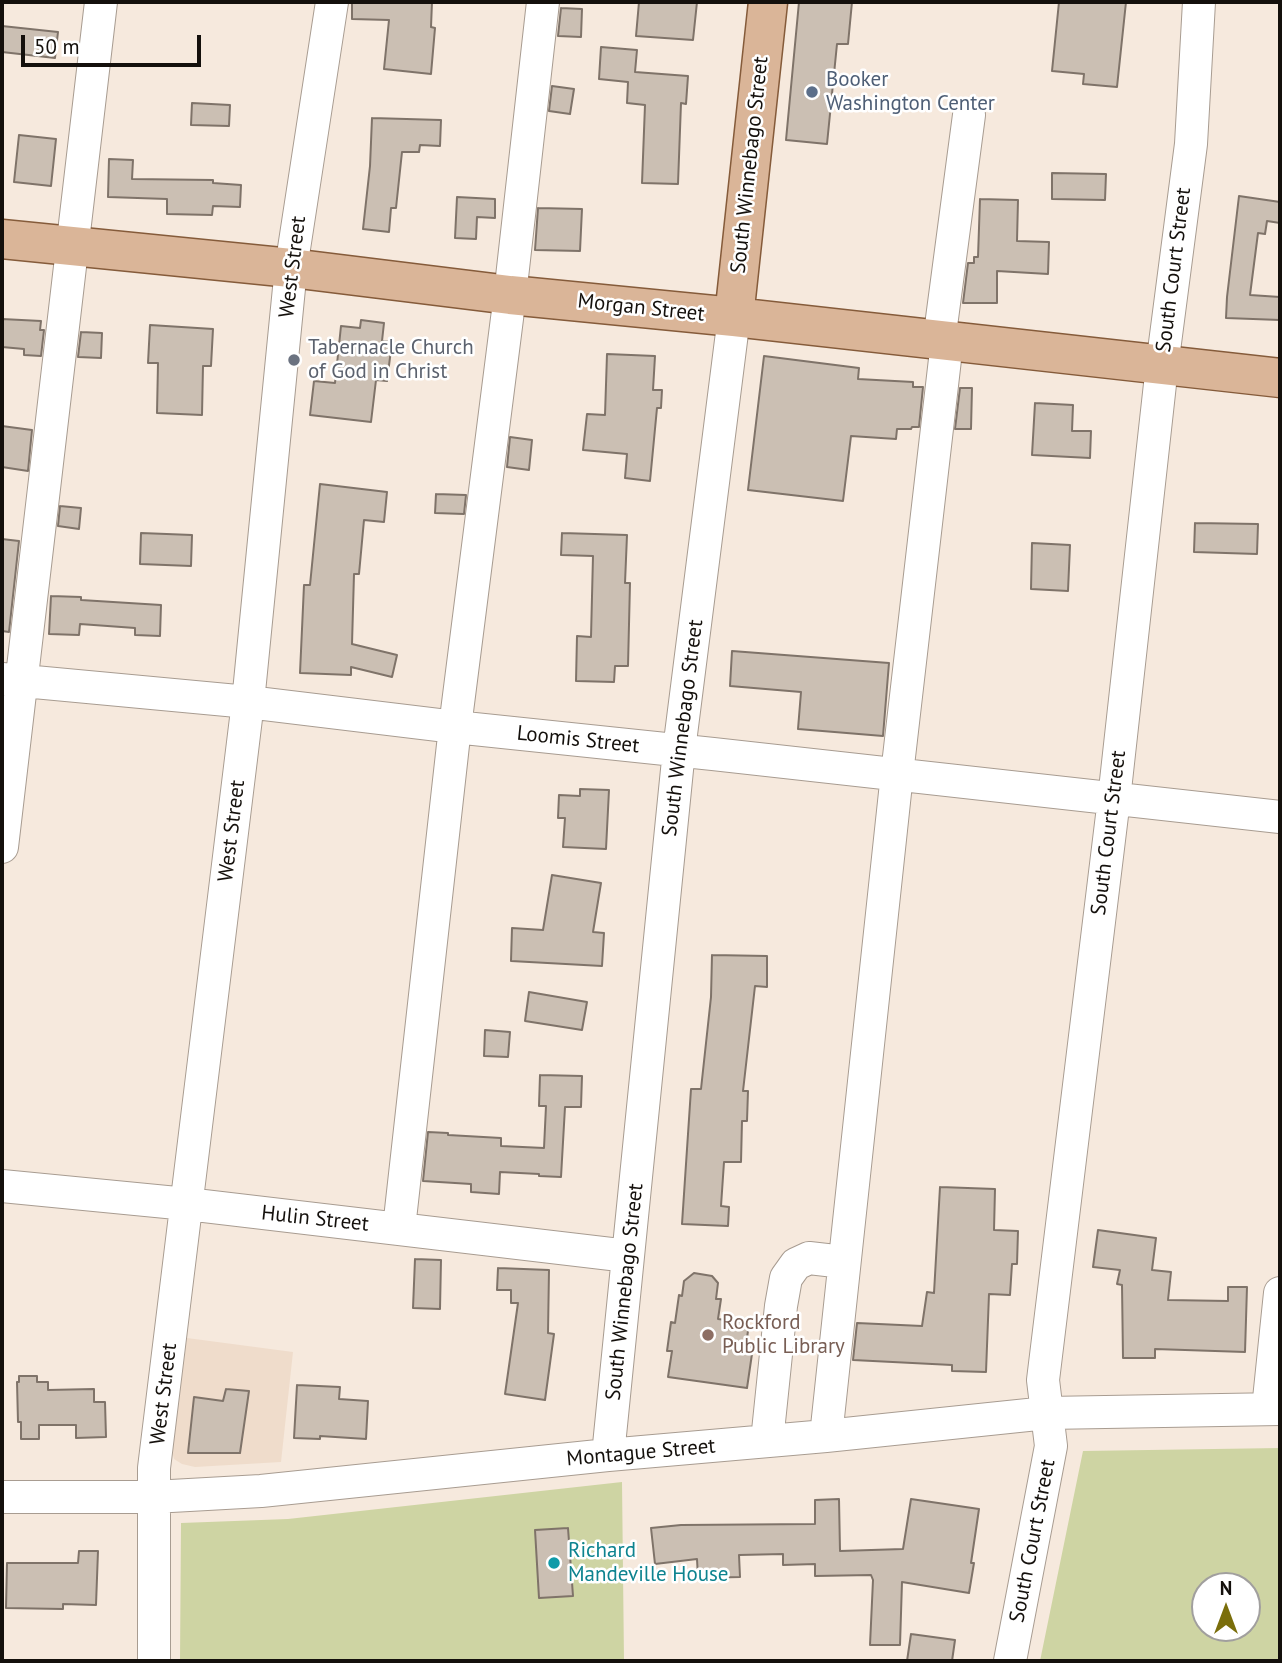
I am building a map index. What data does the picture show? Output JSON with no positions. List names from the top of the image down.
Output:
{
  "streets": {
    "main road": ["South Winnebago Street", "Morgan Street"],
    "street": [
      "West Street",
      "South Court Street",
      "Loomis Street",
      "Hulin Street",
      "Montague Street"
    ]
  },
  "crossings": [
    ["South Winnebago Street", "Morgan Street"],
    ["South Winnebago Street", "Loomis Street"],
    ["South Winnebago Street", "Hulin Street"],
    ["South Winnebago Street", "Montague Street"],
    ["West Street", "Morgan Street"],
    ["West Street", "Loomis Street"],
    ["West Street", "Hulin Street"],
    ["West Street", "Montague Street"],
    ["South Court Street", "Morgan Street"],
    ["South Court Street", "Loomis Street"],
    ["South Court Street", "Montague Street"]
  ],
  "places": [
    "Booker Washington Center",
    "Tabernacle Church of God in Christ",
    "Rockford Public Library",
    "Richard Mandeville House"
  ],
  "scale_bar": "50 m",
  "north": "top"
}
